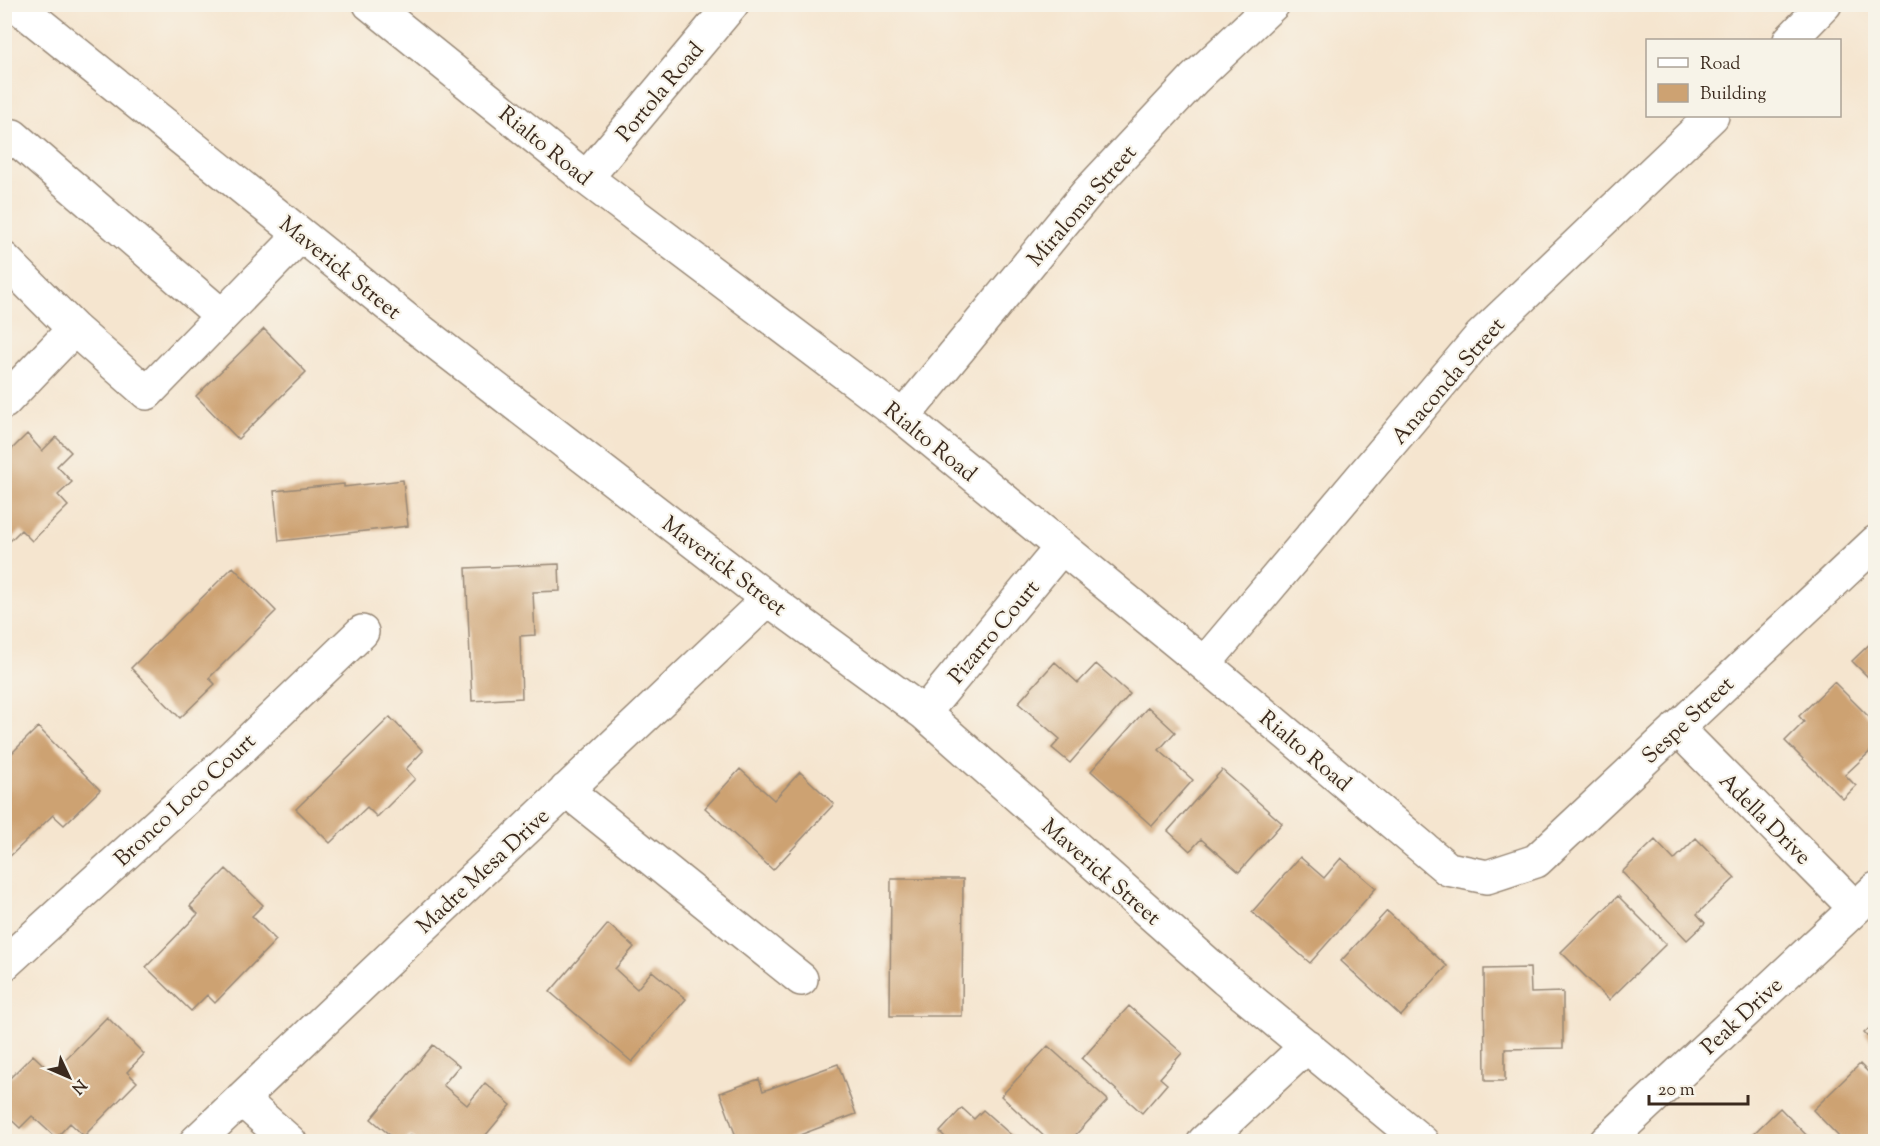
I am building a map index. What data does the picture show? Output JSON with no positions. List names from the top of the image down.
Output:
{
  "streets": {
    "street": [
      "Portola Road",
      "Rialto Road",
      "Miraloma Street",
      "Maverick Street",
      "Anaconda Street",
      "Pizarro Court",
      "Sespe Street",
      "Bronco Loco Court",
      "Adella Drive",
      "Madre Mesa Drive",
      "Peak Drive"
    ]
  },
  "crossings": [
    ["Portola Road", "Rialto Road"],
    ["Rialto Road", "Miraloma Street"],
    ["Rialto Road", "Anaconda Street"],
    ["Rialto Road", "Pizarro Court"],
    ["Rialto Road", "Sespe Street"],
    ["Maverick Street", "Pizarro Court"],
    ["Maverick Street", "Madre Mesa Drive"],
    ["Sespe Street", "Adella Drive"],
    ["Adella Drive", "Peak Drive"]
  ],
  "legend": ["Road", "Building"],
  "scale_bar": "20 m",
  "north": "bottom right"
}
